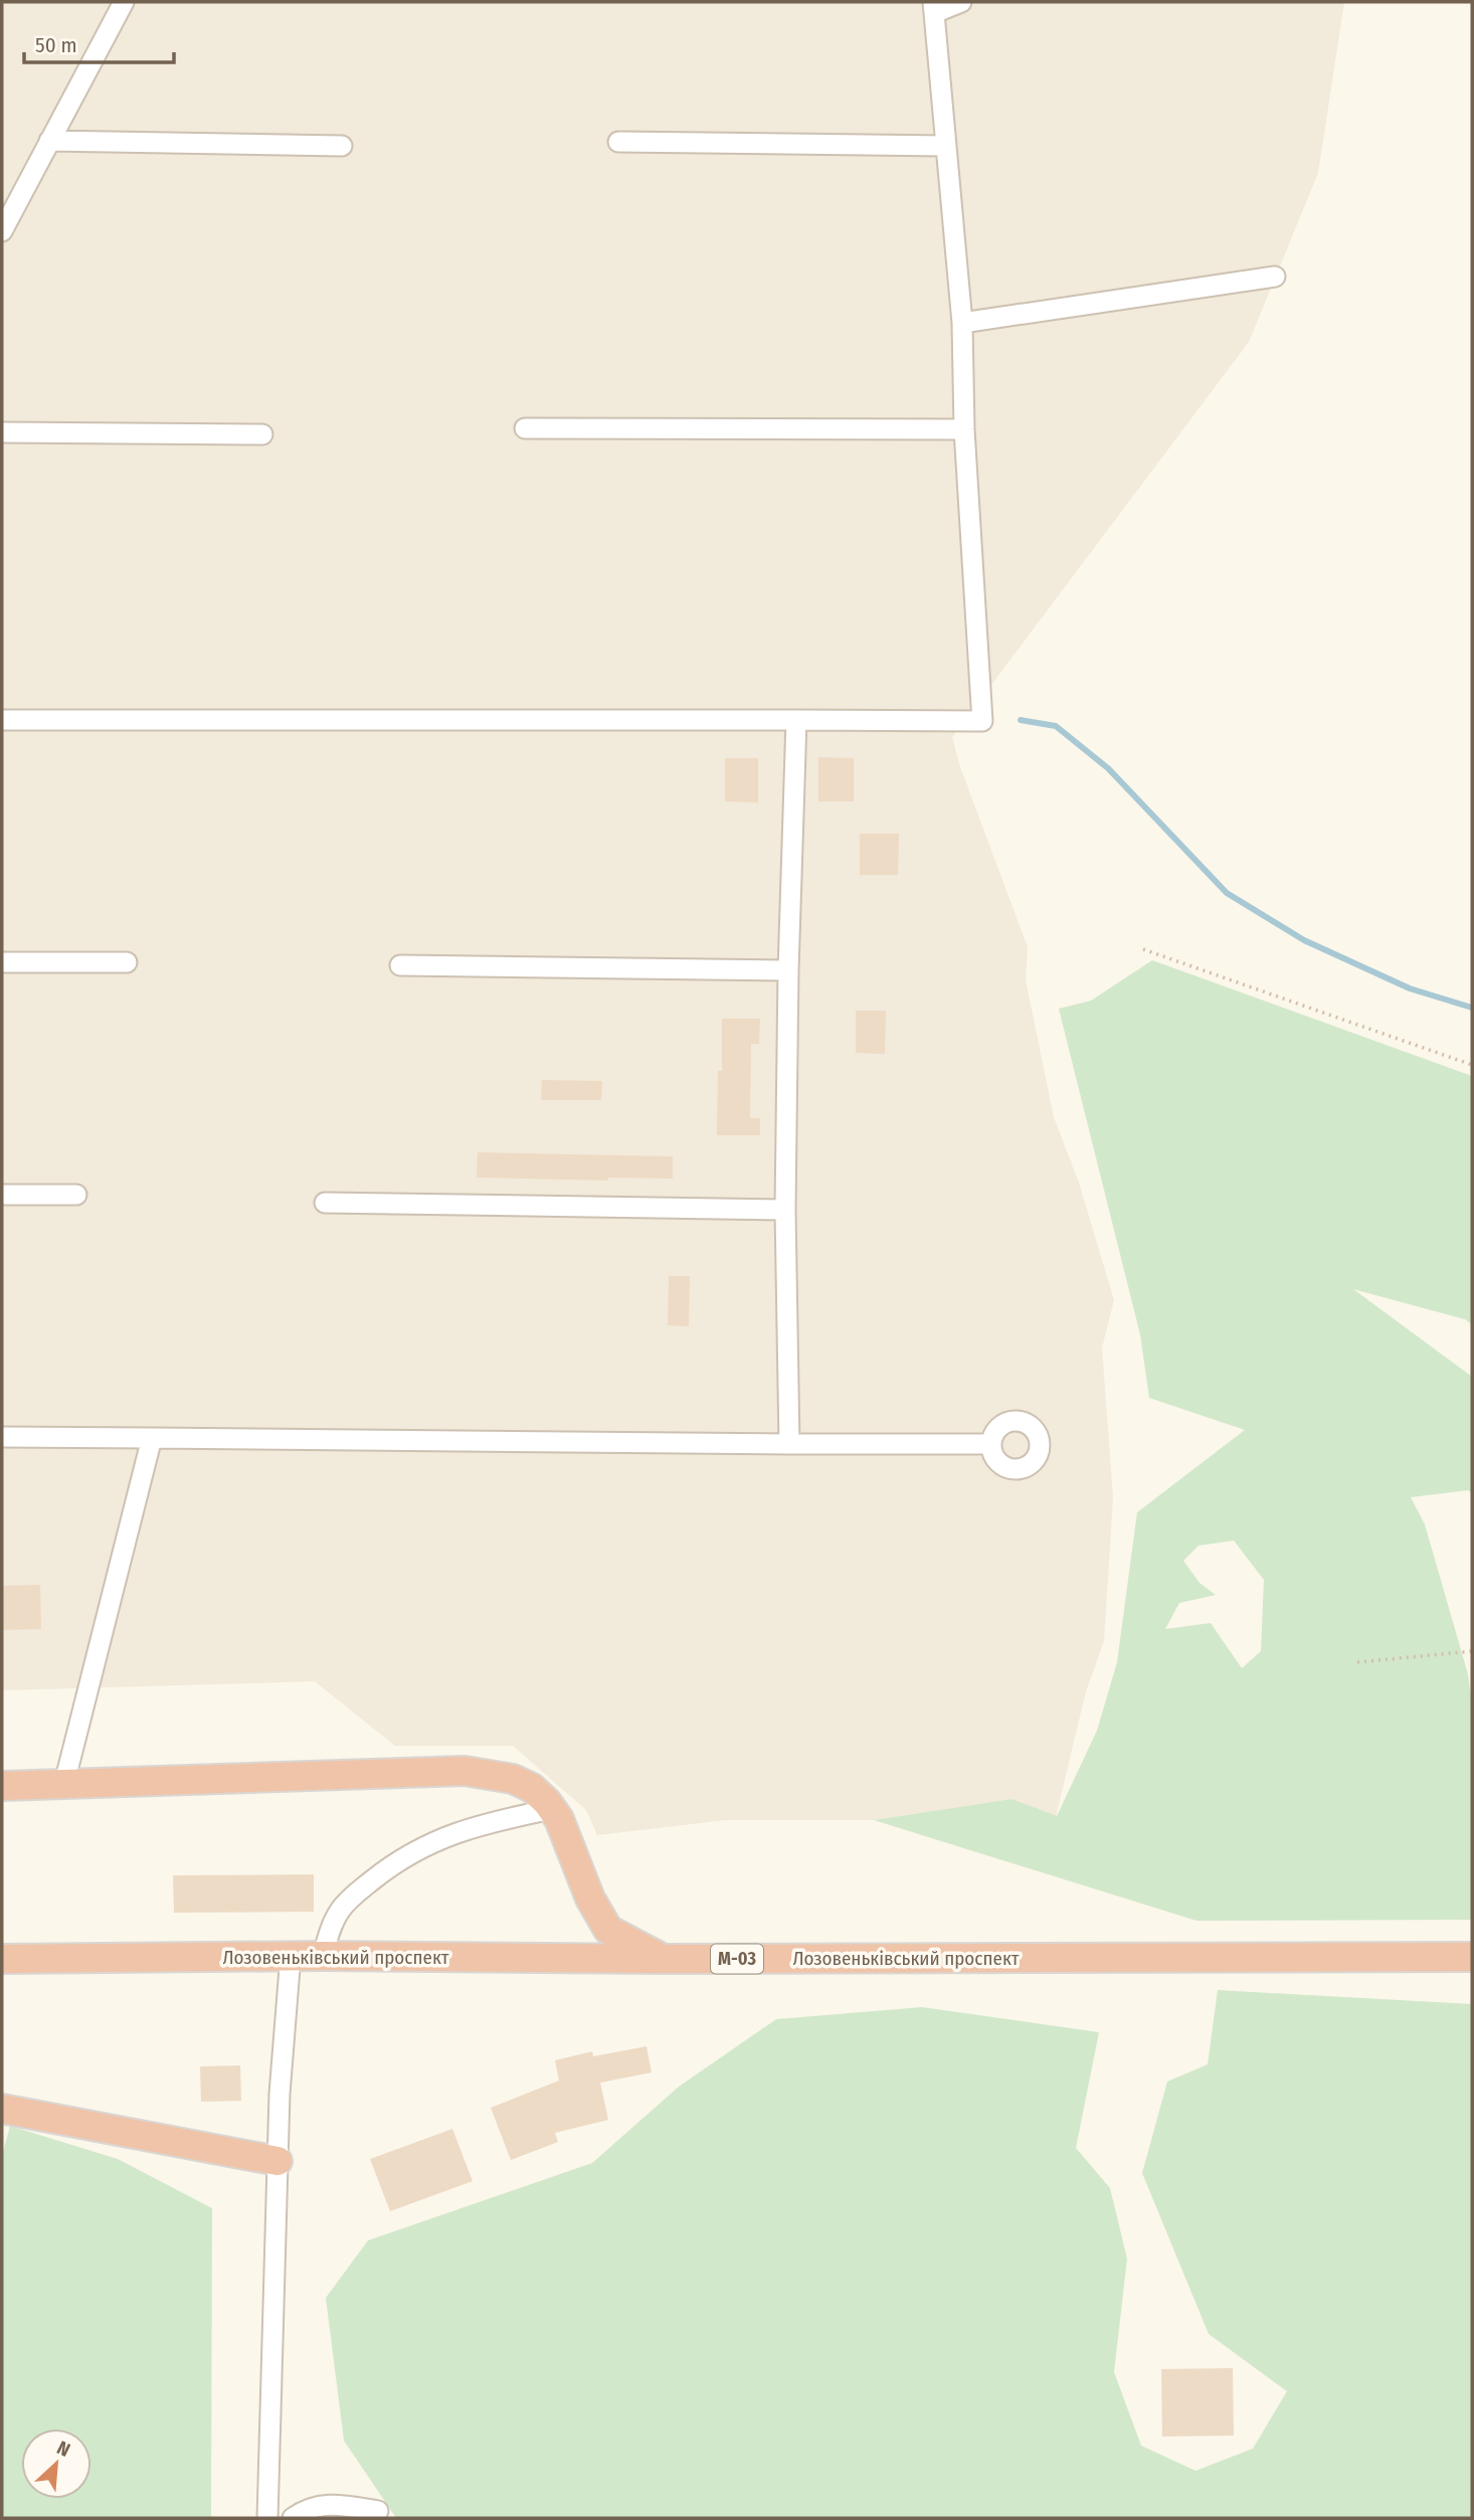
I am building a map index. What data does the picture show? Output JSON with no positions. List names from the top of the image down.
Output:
{
  "streets": {
    "highway": ["Лозовеньківський проспект", "М-03"]
  },
  "scale_bar": "50 m",
  "north": "top right"
}
